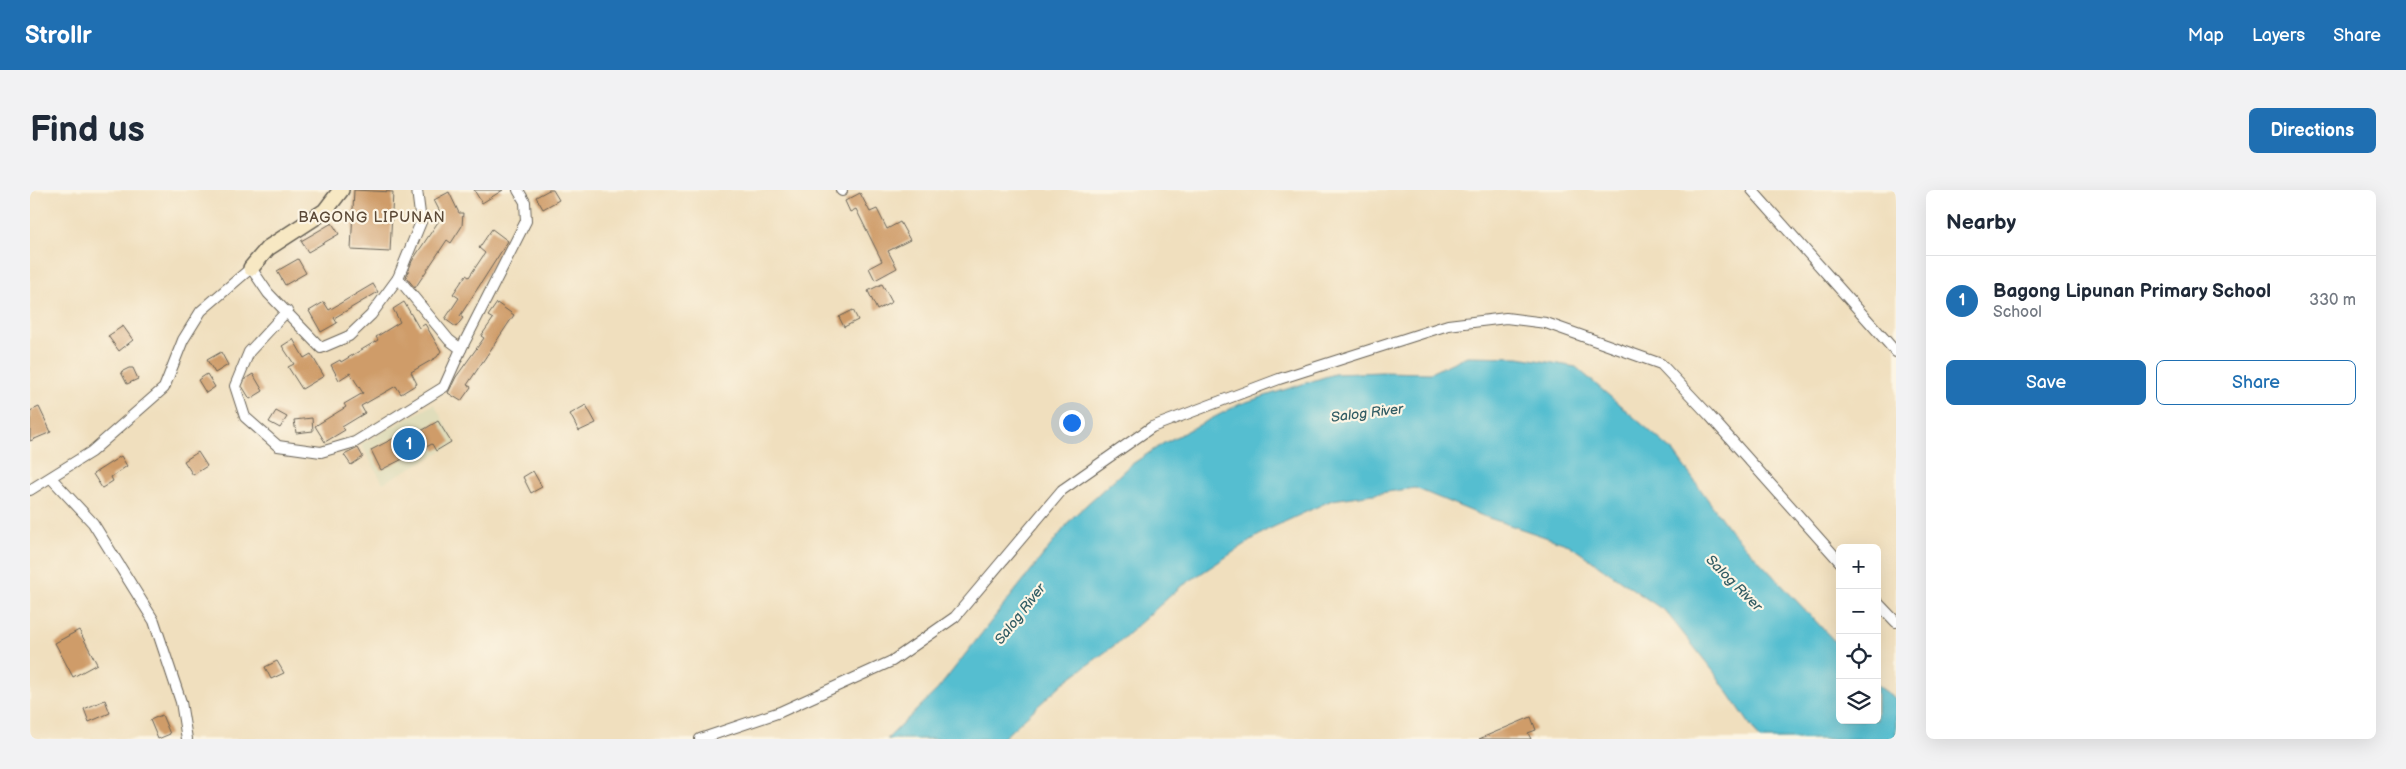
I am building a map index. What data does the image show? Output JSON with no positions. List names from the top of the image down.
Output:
{
  "districts": ["BAGONG LIPUNAN"],
  "water": ["Salog River"],
  "page": {
    "header": "Strollr",
    "nav": ["Map", "Layers", "Share"],
    "buttons": [
      "Directions",
      ["Save", "Share"]
    ],
    "title": "Find us",
    "heading": "Nearby",
    "list": [
      {
        "mark": "1",
        "name": "Bagong Lipunan Primary School",
        "note": "School",
        "value": "330 m"
      }
    ],
    "pins": "1",
    "map_buttons": ["+", "−"]
  }
}
